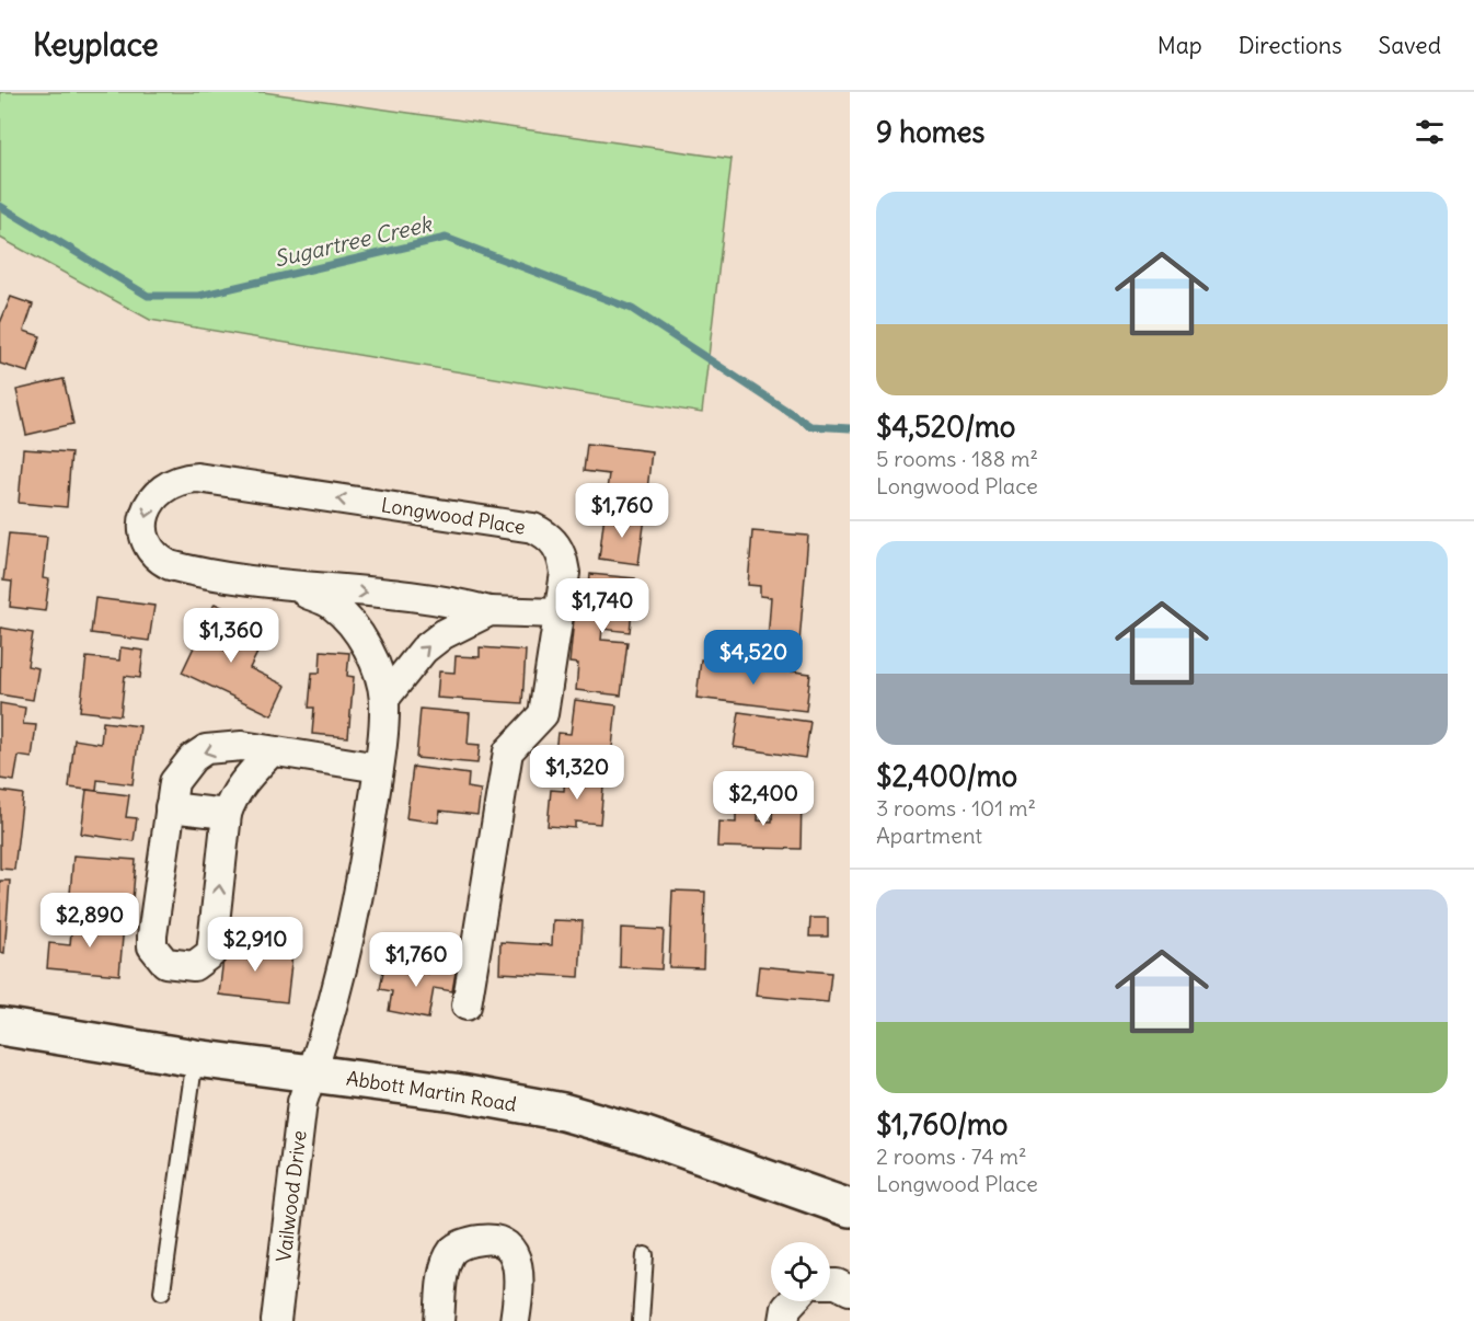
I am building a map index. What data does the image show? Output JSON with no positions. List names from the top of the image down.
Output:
{
  "streets": {
    "main road": ["Abbott Martin Road"],
    "street": ["Longwood Place", "Vailwood Drive"]
  },
  "crossings": [
    ["Longwood Place", "Abbott Martin Road"],
    ["Longwood Place", "Vailwood Drive"],
    ["Abbott Martin Road", "Vailwood Drive"]
  ],
  "water": ["Sugartree Creek"],
  "page": {
    "header": "Keyplace",
    "nav": ["Map", "Directions", "Saved"],
    "heading": "9 homes",
    "list": [
      {
        "name": "$4,520/mo",
        "note": "5 rooms · 188 m² · Longwood Place"
      },
      {
        "name": "$2,400/mo",
        "note": "3 rooms · 101 m² · Apartment"
      },
      {
        "name": "$1,760/mo",
        "note": "2 rooms · 74 m² · Longwood Place"
      }
    ],
    "price": [
      "$1,760",
      "$1,740",
      "$1,360",
      "$4,520",
      "$1,320",
      "$2,400",
      "$2,890",
      "$2,910",
      "$1,760"
    ]
  }
}
